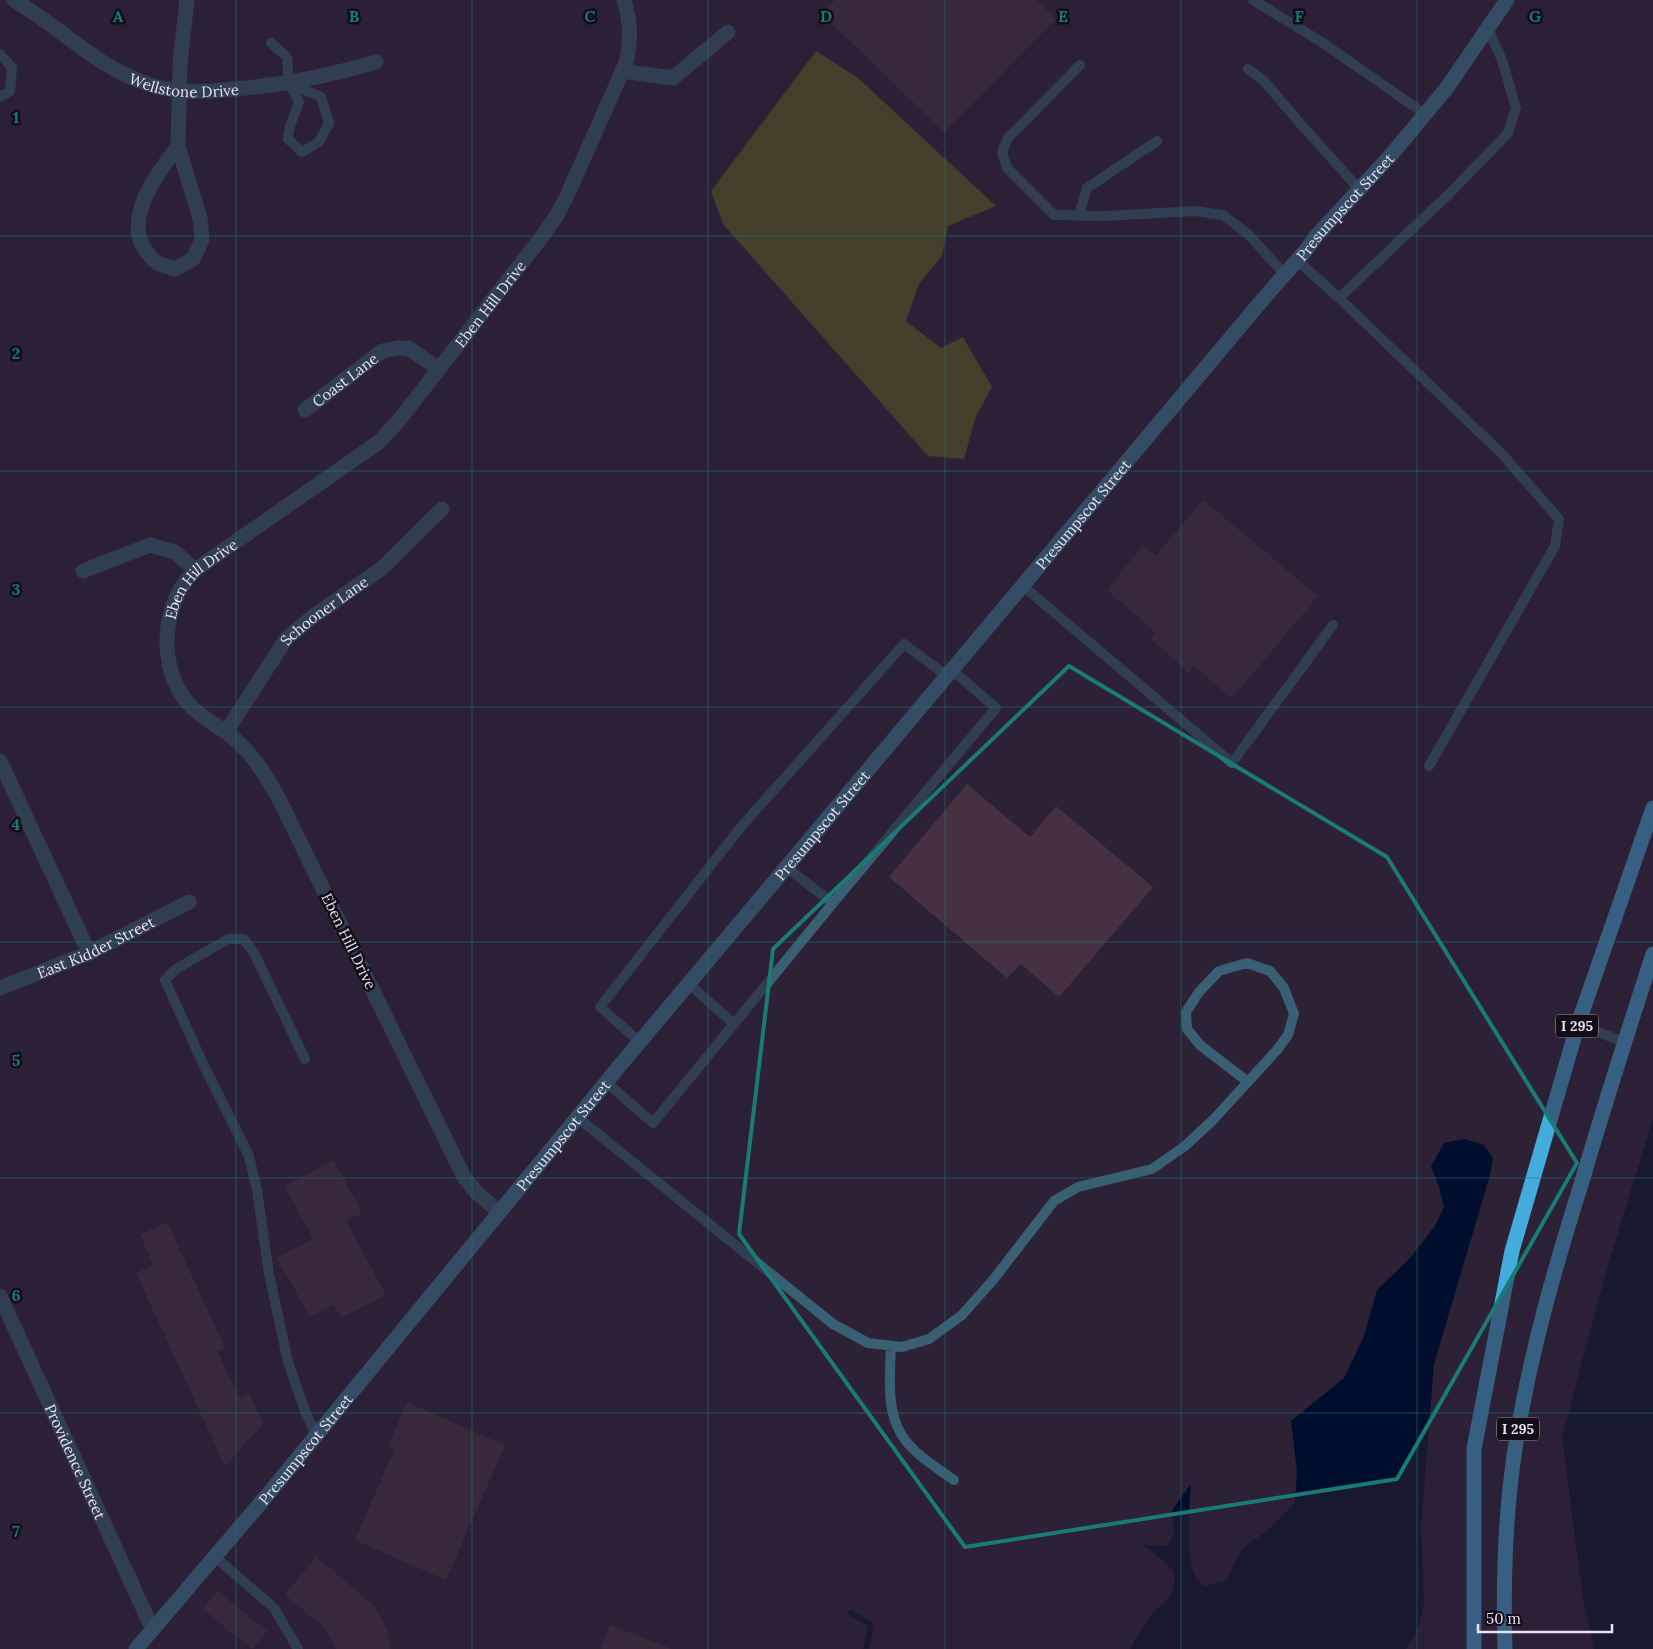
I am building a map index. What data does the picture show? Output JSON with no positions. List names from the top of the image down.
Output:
{
  "streets": {
    "highway": ["I 295"],
    "street": [
      "Wellstone Drive",
      "Presumpscot Street",
      "Eben Hill Drive",
      "Coast Lane",
      "Schooner Lane",
      "East Kidder Street",
      "Providence Street"
    ]
  },
  "crossings": [
    ["Presumpscot Street", "Eben Hill Drive"],
    ["Presumpscot Street", "Providence Street"],
    ["Eben Hill Drive", "Coast Lane"],
    ["Eben Hill Drive", "Schooner Lane"]
  ],
  "scale_bar": "50 m",
  "grid": {
    "columns": [
      "A",
      "B",
      "C",
      "D",
      "E",
      "F",
      "G"
    ],
    "rows": [
      "1",
      "2",
      "3",
      "4",
      "5",
      "6",
      "7"
    ]
  }
}
